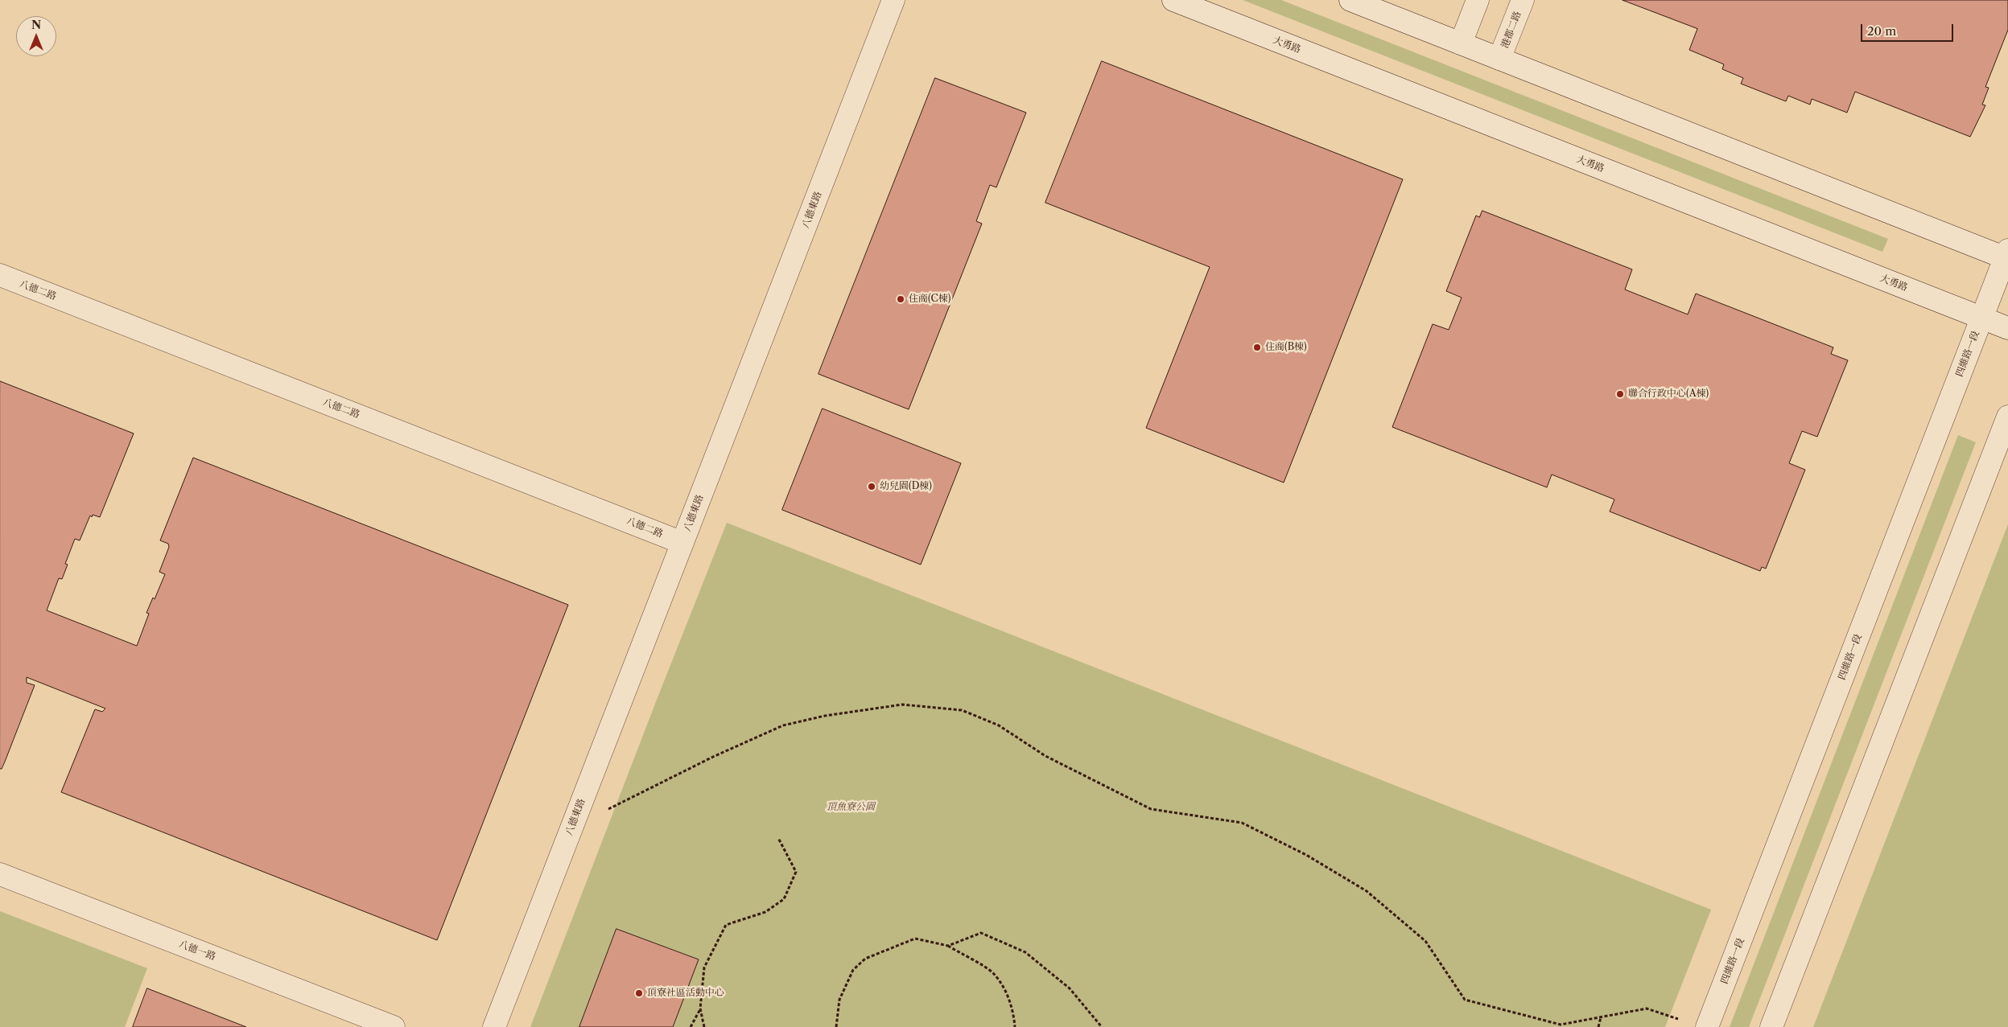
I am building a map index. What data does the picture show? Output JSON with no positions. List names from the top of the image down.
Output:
{
  "streets": {
    "street": [
      "港都二路",
      "大勇路",
      "八德東路",
      "八德二路",
      "四維路一段",
      "八德一路"
    ]
  },
  "crossings": [
    ["大勇路", "四維路一段"],
    ["八德東路", "八德二路"]
  ],
  "parks": ["頂魚寮公園"],
  "places": [
    "住商(C棟)",
    "住商(B棟)",
    "聯合行政中心(A棟)",
    "幼兒園(D棟)",
    "頂寮社區活動中心"
  ],
  "scale_bar": "20 m",
  "north": "top"
}
